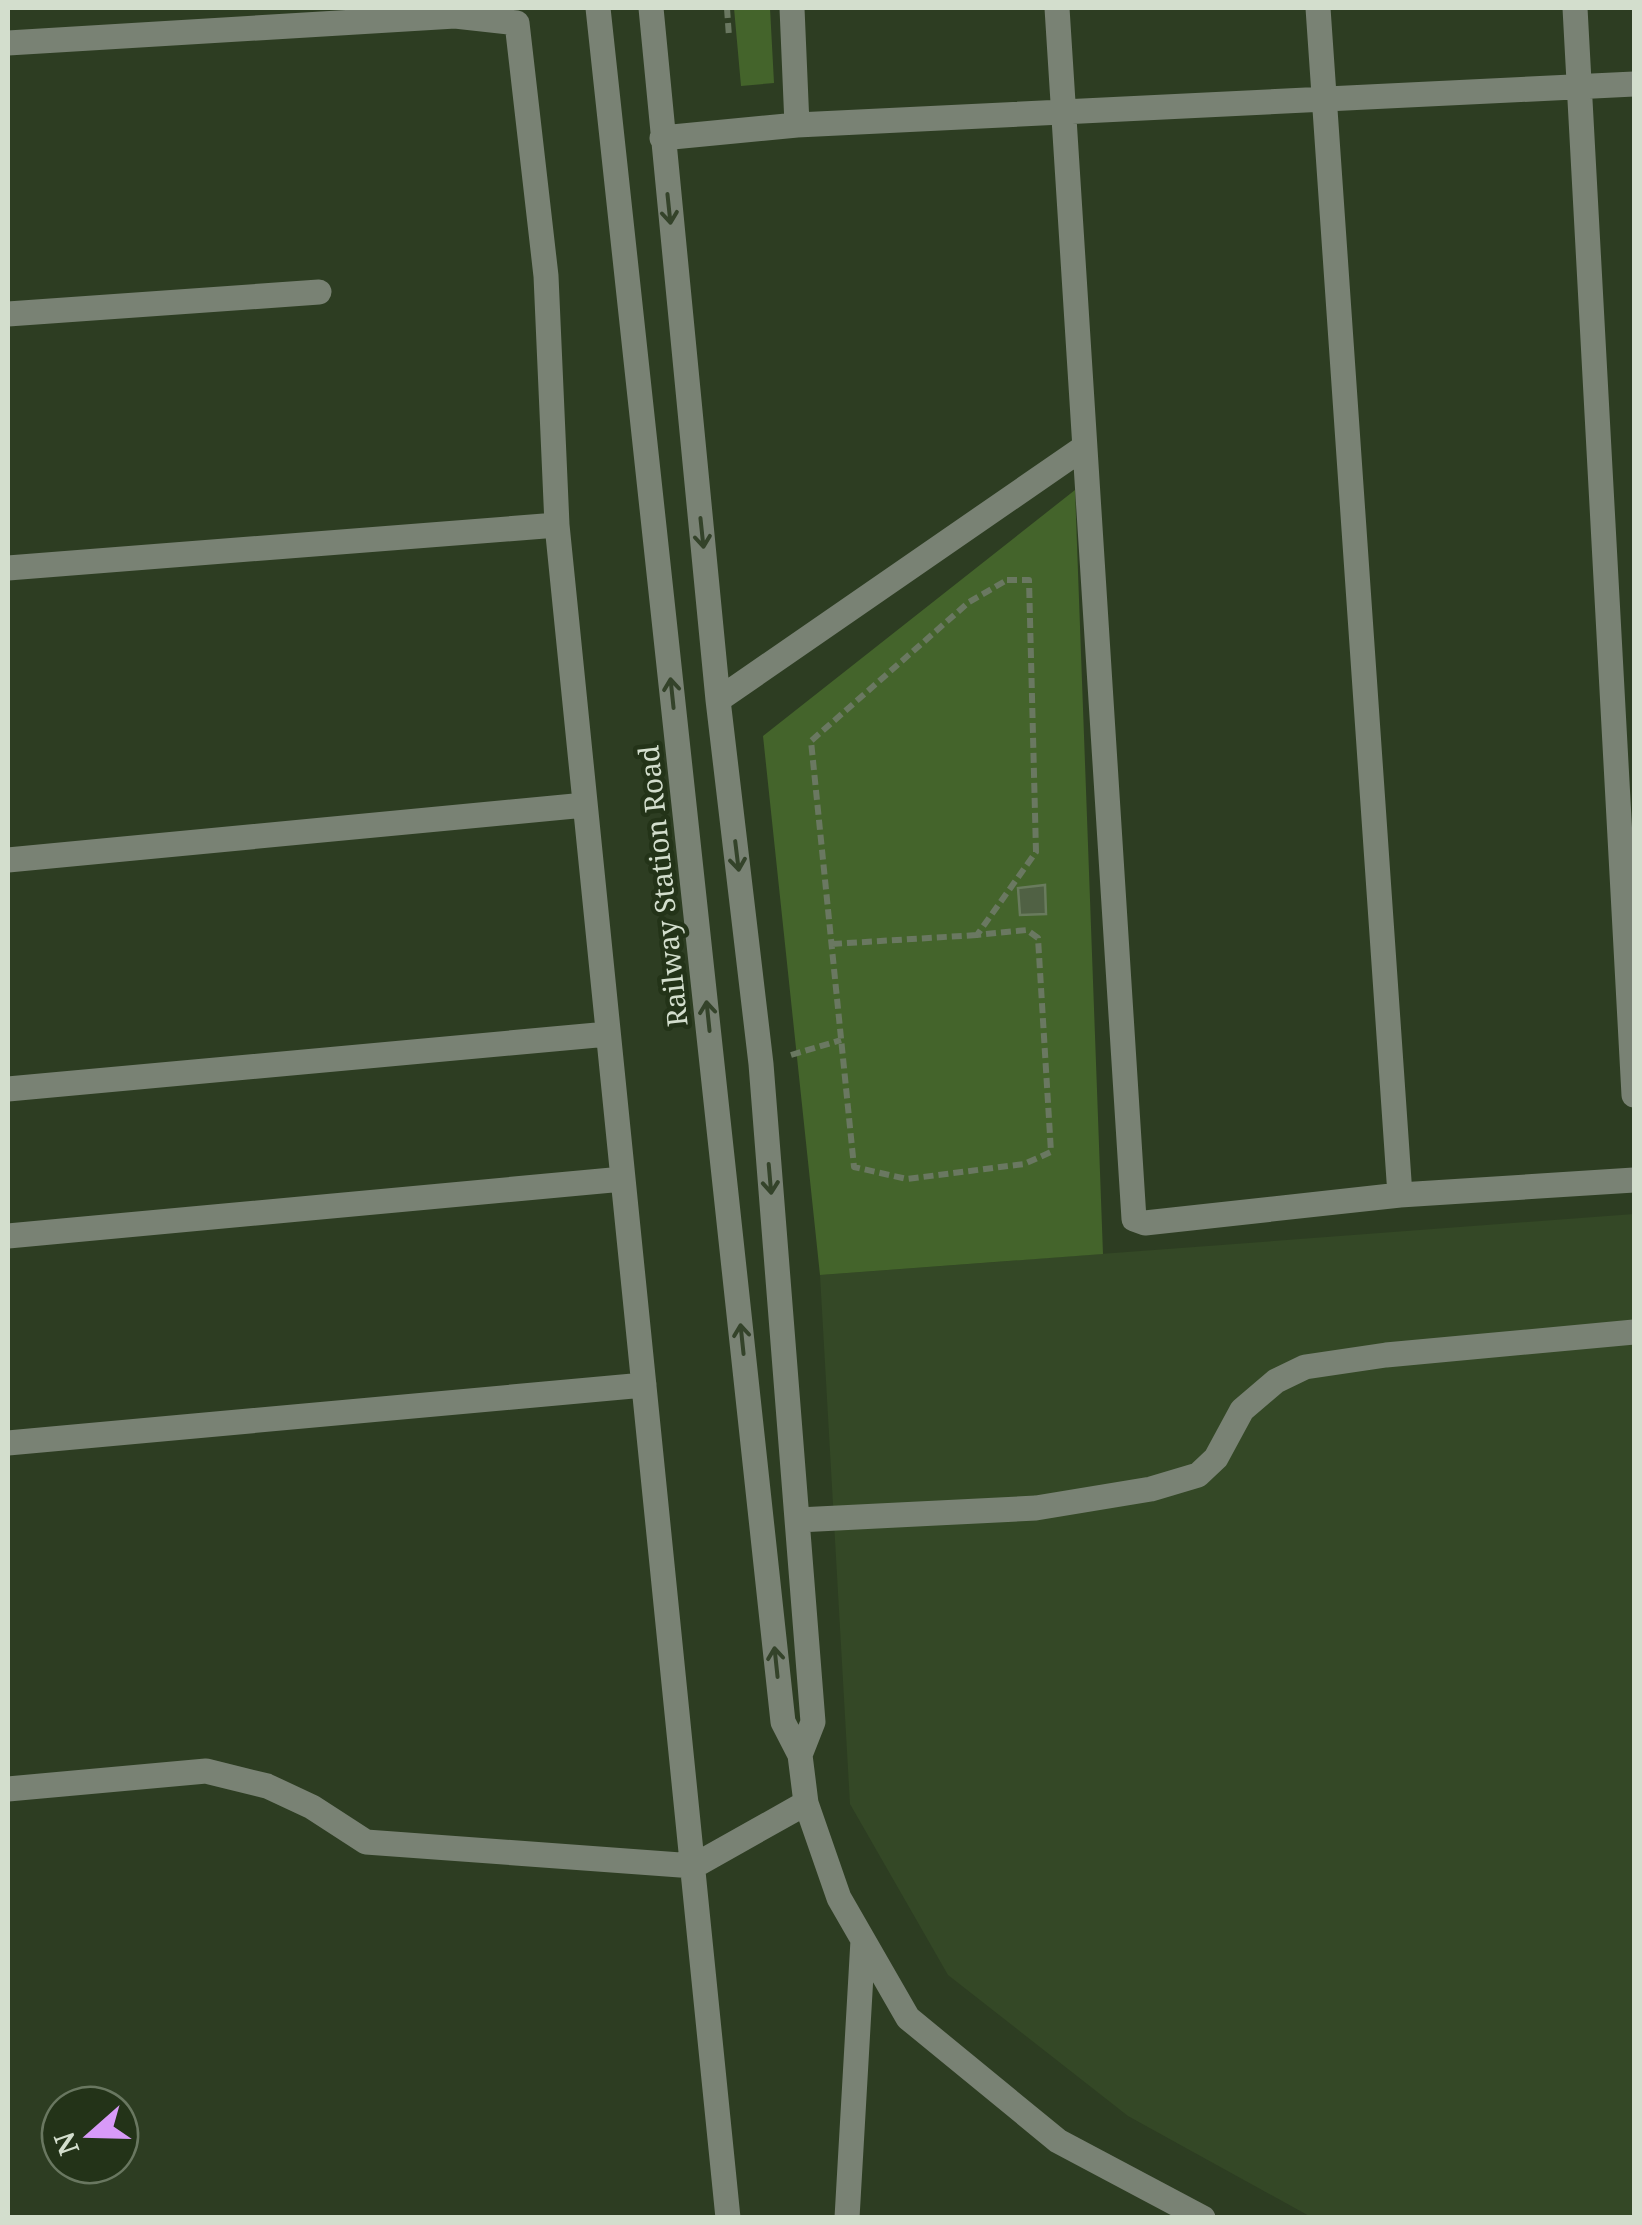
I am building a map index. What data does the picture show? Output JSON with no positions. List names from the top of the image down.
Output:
{
  "streets": {
    "street": ["Railway Station Road"]
  },
  "north": "left"
}
